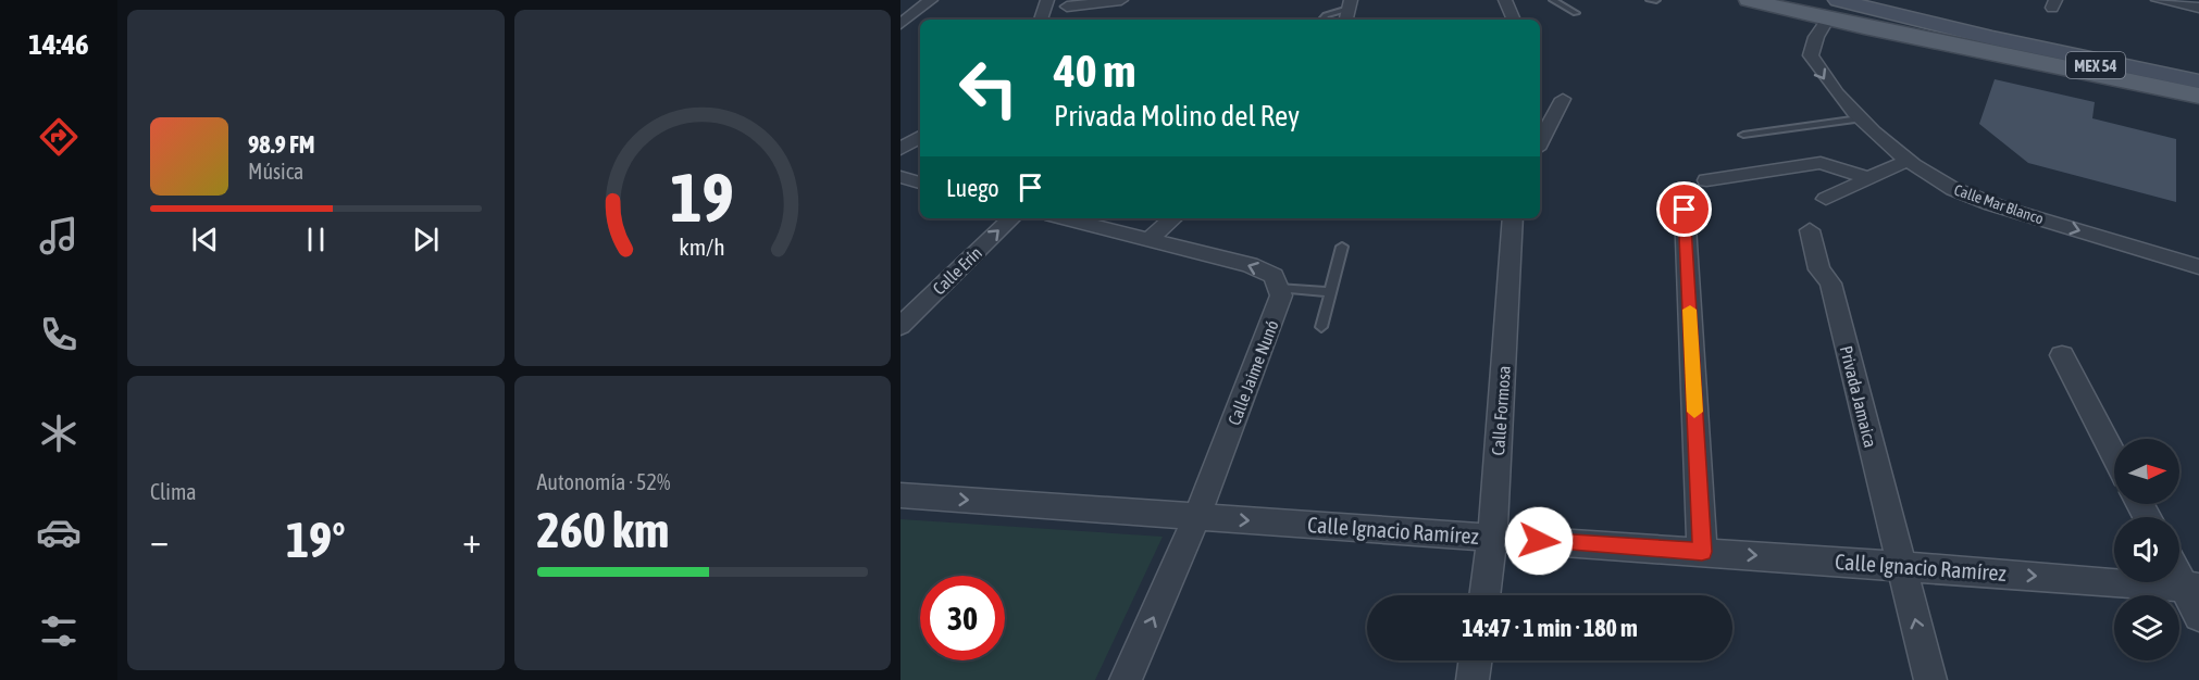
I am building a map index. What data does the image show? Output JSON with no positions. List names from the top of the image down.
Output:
{
  "streets": {
    "main road": ["MEX 54"],
    "street": [
      "Calle Mar Blanco",
      "Calle Erín",
      "Calle Jaime Nunó",
      "Privada Jamaica",
      "Calle Formosa",
      "Calle Ignacio Ramírez"
    ]
  },
  "crossings": [
    ["MEX 54", "Calle Mar Blanco"],
    ["Calle Jaime Nunó", "Calle Ignacio Ramírez"],
    ["Privada Jamaica", "Calle Ignacio Ramírez"],
    ["Calle Formosa", "Calle Ignacio Ramírez"]
  ],
  "one_way": [
    "Calle Mar Blanco",
    "Calle Erín",
    "Calle Jaime Nunó",
    "Calle Ignacio Ramírez"
  ],
  "north": "right",
  "page": {
    "tabs": "14:46",
    "turn": ["40 m", "Privada Molino del Rey"],
    "song": ["98.9 FM", "Música"],
    "then": "Luego",
    "tile": [
      "Clima",
      ["Autonomía · 52%", "260 km"]
    ],
    "heat": ["−", "19°", "+"],
    "limit": "30",
    "trip": "14:47 · 1 min · 180 m",
    "gauge": ["19", "km/h"]
  }
}
